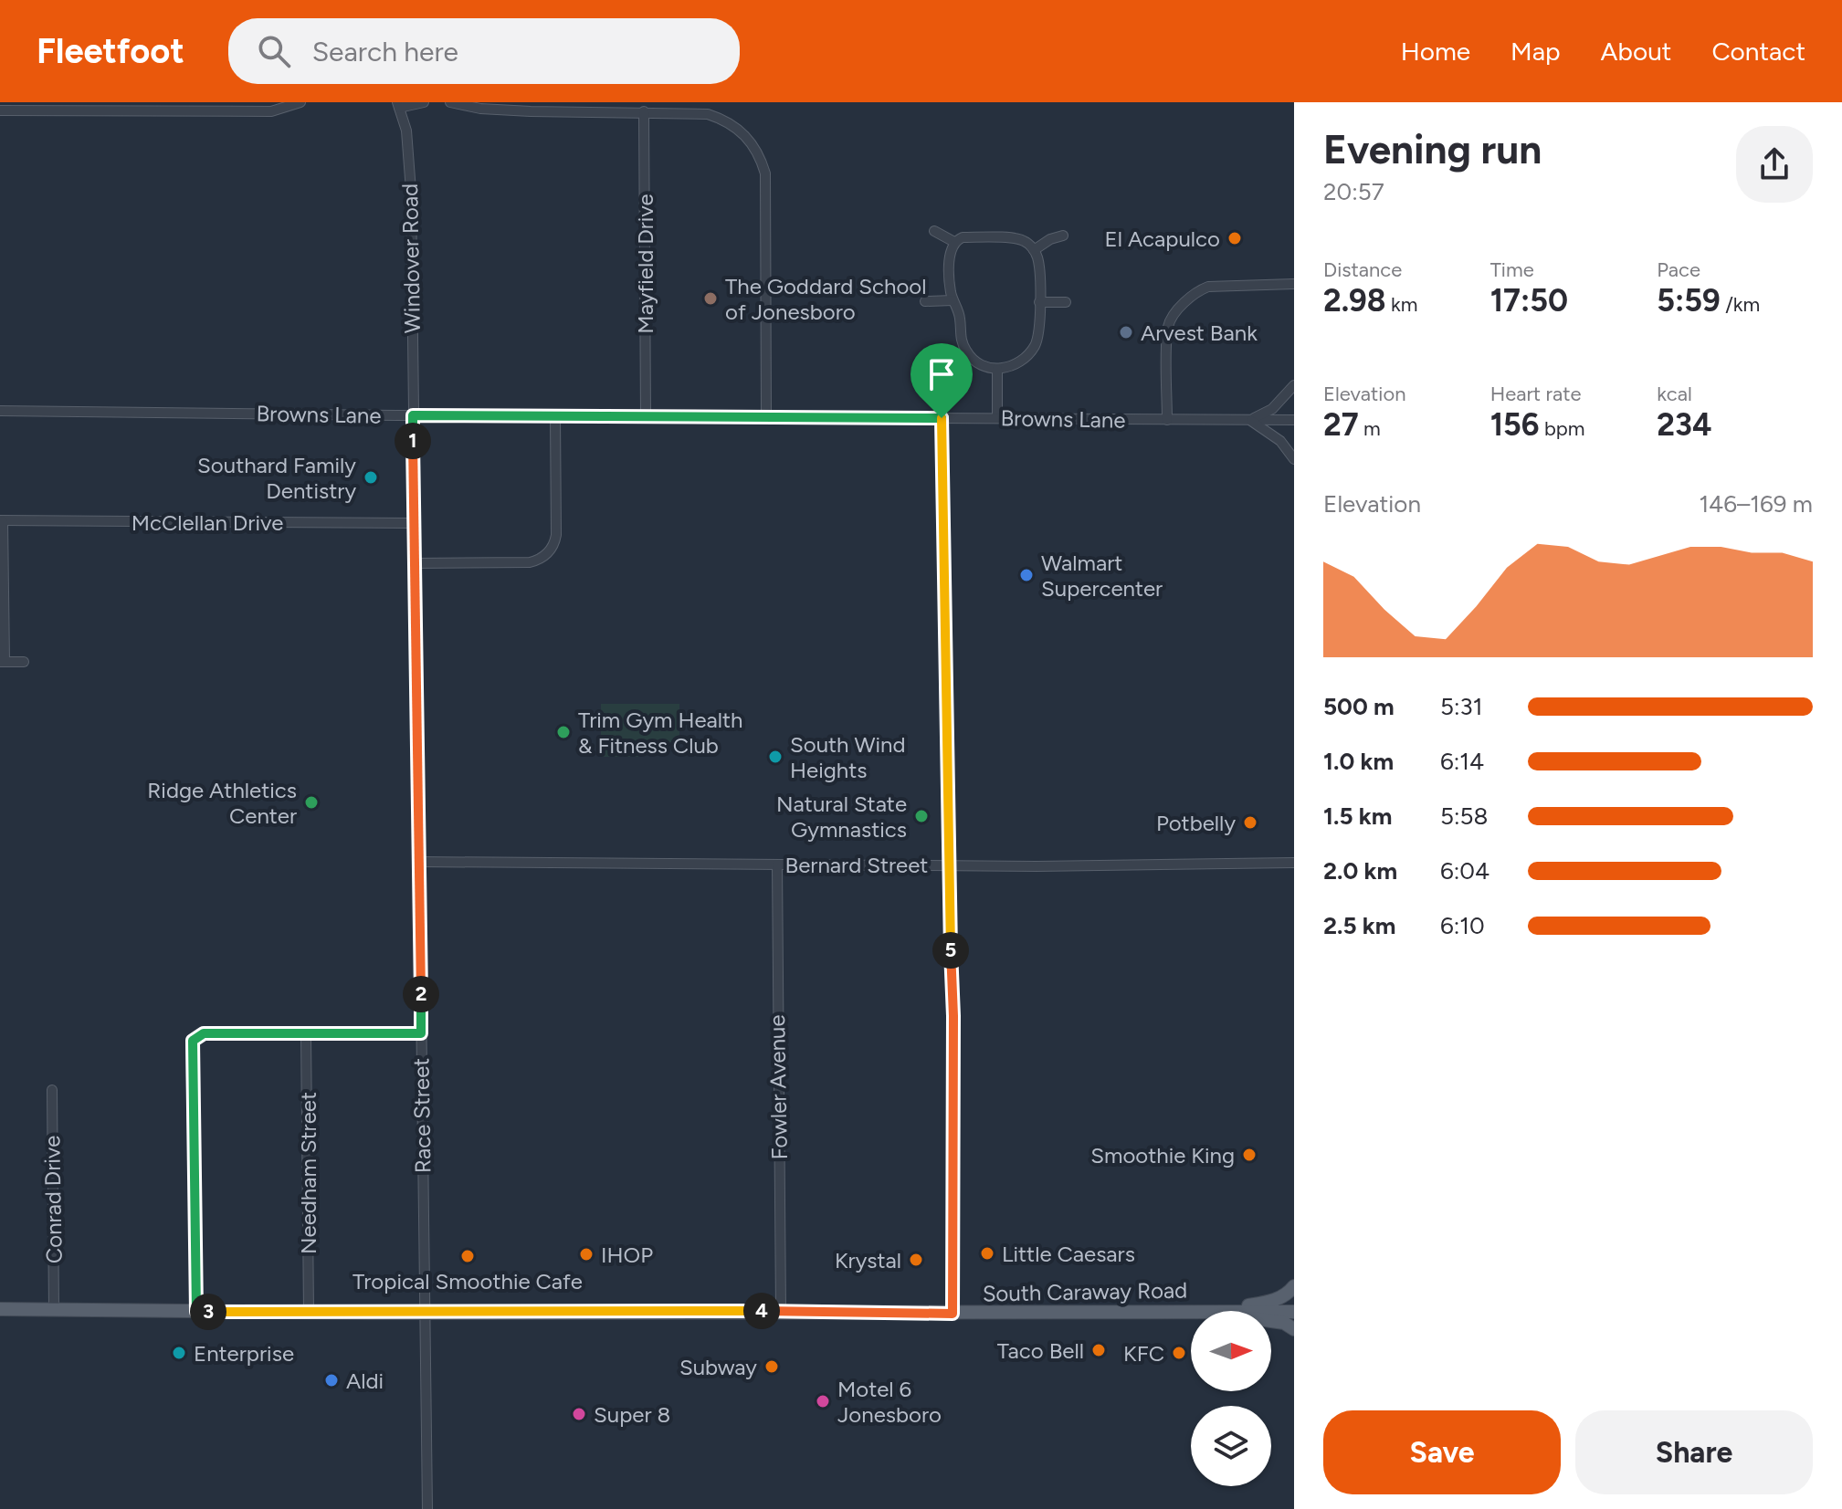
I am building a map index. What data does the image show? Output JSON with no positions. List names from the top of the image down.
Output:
{
  "streets": {
    "main road": ["South Caraway Road"],
    "street": [
      "Windover Road",
      "Mayfield Drive",
      "Browns Lane",
      "McClellan Drive",
      "Bernard Street",
      "Fowler Avenue",
      "Race Street",
      "Needham Street",
      "Conrad Drive"
    ]
  },
  "crossings": [
    ["Windover Road", "Browns Lane"],
    ["Windover Road", "Race Street"],
    ["Mayfield Drive", "Browns Lane"],
    ["Browns Lane", "Race Street"],
    ["McClellan Drive", "Race Street"],
    ["Bernard Street", "Fowler Avenue"],
    ["Bernard Street", "Race Street"],
    ["Fowler Avenue", "South Caraway Road"],
    ["Race Street", "South Caraway Road"],
    ["Needham Street", "South Caraway Road"],
    ["Conrad Drive", "South Caraway Road"]
  ],
  "places": [
    "El Acapulco",
    "The Goddard School of Jonesboro",
    "Arvest Bank",
    "Southard Family Dentistry",
    "Walmart Supercenter",
    "Trim Gym Health & Fitness Club",
    "South Wind Heights",
    "Ridge Athletics Center",
    "Natural State Gymnastics",
    "Potbelly",
    "Smoothie King",
    "Little Caesars",
    "IHOP",
    "Tropical Smoothie Cafe",
    "Krystal",
    "Taco Bell",
    "Enterprise",
    "KFC",
    "Subway",
    "Aldi",
    "Motel 6 Jonesboro",
    "Super 8"
  ],
  "north": "right",
  "page": {
    "header": "Fleetfoot",
    "search": "Search here",
    "nav": [
      "Home",
      "Map",
      "About",
      "Contact"
    ],
    "heading": ["Evening run", "20:57"],
    "stats": [
      ["Distance", "2.98 km"],
      ["Time", "17:50"],
      ["Pace", "5:59 /km"],
      ["Elevation", "27 m"],
      ["Heart rate", "156 bpm"],
      ["kcal", "234"]
    ],
    "pins": [
      "1",
      "5",
      "2",
      "4",
      "3"
    ],
    "chart": ["Elevation", "146–169 m"],
    "list": [
      {
        "name": "500 m",
        "note": "5:31"
      },
      {
        "name": "1.0 km",
        "note": "6:14"
      },
      {
        "name": "1.5 km",
        "note": "5:58"
      },
      {
        "name": "2.0 km",
        "note": "6:04"
      },
      {
        "name": "2.5 km",
        "note": "6:10"
      }
    ],
    "buttons": ["Save", "Share"]
  }
}
